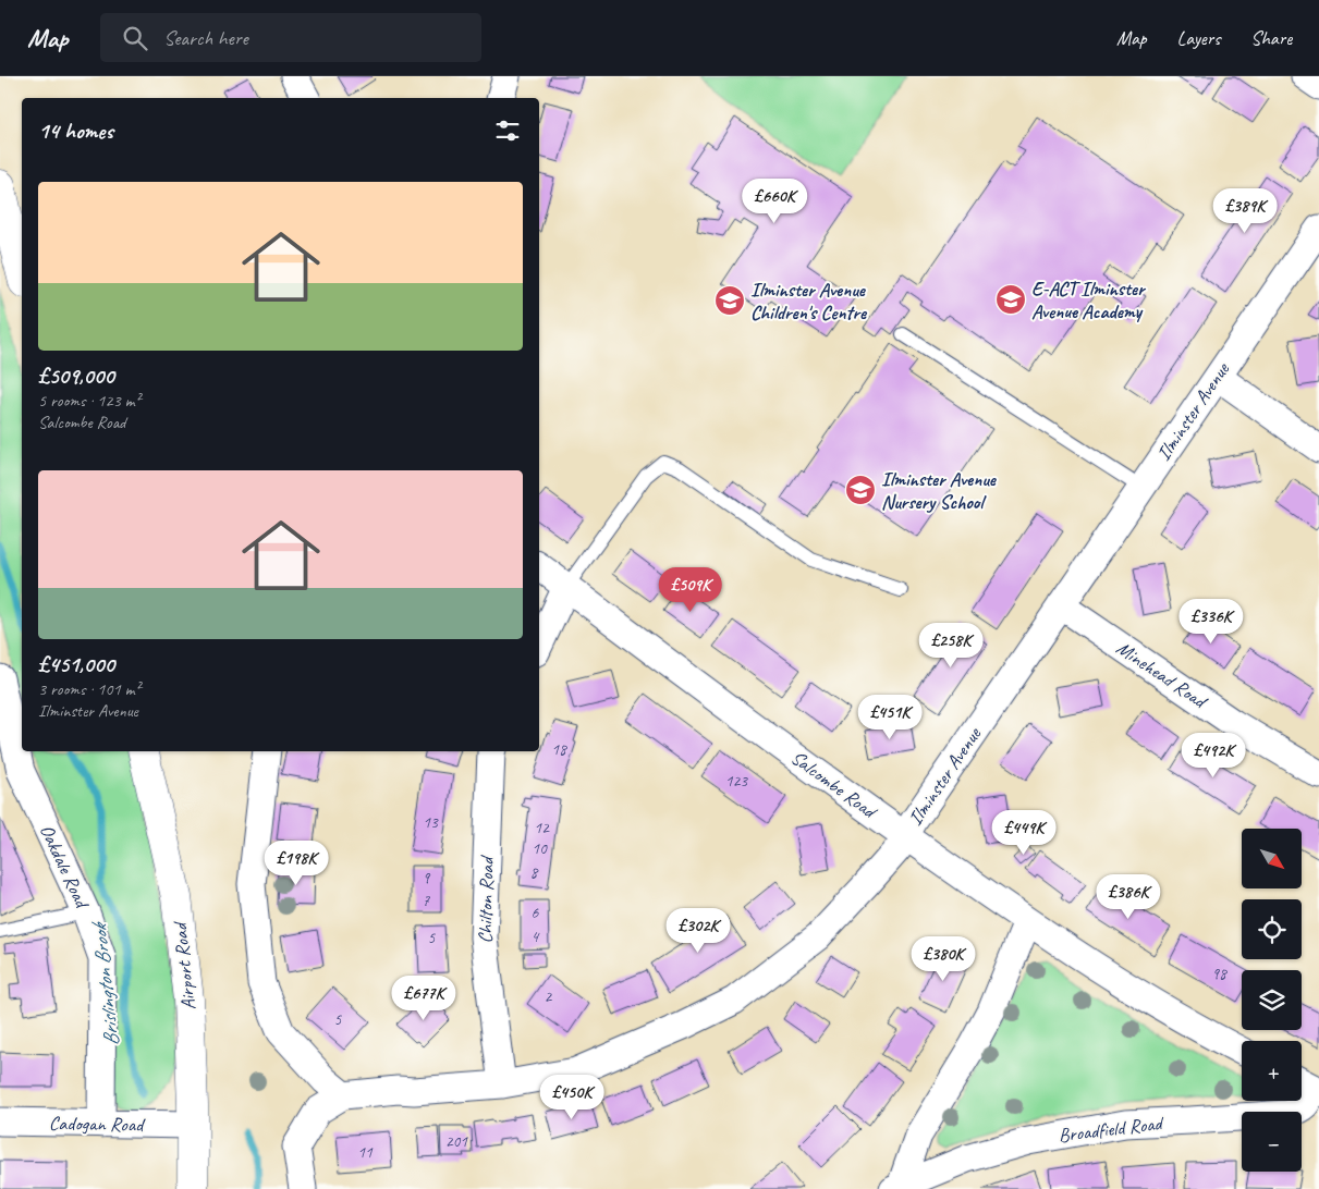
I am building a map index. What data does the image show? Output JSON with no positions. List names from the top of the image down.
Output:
{
  "streets": {
    "highway": ["Airport Road"],
    "street": [
      "Ilminster Avenue",
      "Minehead Road",
      "Salcombe Road",
      "Oakdale Road",
      "Chilton Road",
      "Cadogan Road",
      "Broadfield Road"
    ]
  },
  "crossings": [
    ["Ilminster Avenue", "Minehead Road"],
    ["Ilminster Avenue", "Salcombe Road"],
    ["Ilminster Avenue", "Chilton Road"],
    ["Salcombe Road", "Broadfield Road"],
    ["Oakdale Road", "Cadogan Road"],
    ["Airport Road", "Cadogan Road"]
  ],
  "water": ["Brislington Brook"],
  "places": {
    "school or university": ["E-ACT Ilminster Avenue Academy", "Ilminster Avenue Children's Centre", "Ilminster Avenue Nursery School"]
  },
  "house_numbers": [
    "18",
    "123",
    "13",
    "12",
    "10",
    "8",
    "9",
    "7",
    "6",
    "4",
    "5",
    "98",
    "2",
    "5",
    "201",
    "11"
  ],
  "north": "bottom right",
  "page": {
    "header": "Map",
    "search": "Search here",
    "nav": ["Map", "Layers", "Share"],
    "heading": "14 homes",
    "list": [
      {
        "name": "£509,000",
        "note": "5 rooms · 123 m² · Salcombe Road"
      },
      {
        "name": "£451,000",
        "note": "3 rooms · 101 m² · Ilminster Avenue"
      }
    ],
    "price": [
      "£660K",
      "£389K",
      "£509K",
      "£336K",
      "£258K",
      "£451K",
      "£492K",
      "£449K",
      "£198K",
      "£386K",
      "£302K",
      "£380K",
      "£677K",
      "£450K"
    ],
    "map_buttons": ["+", "−"]
  }
}
